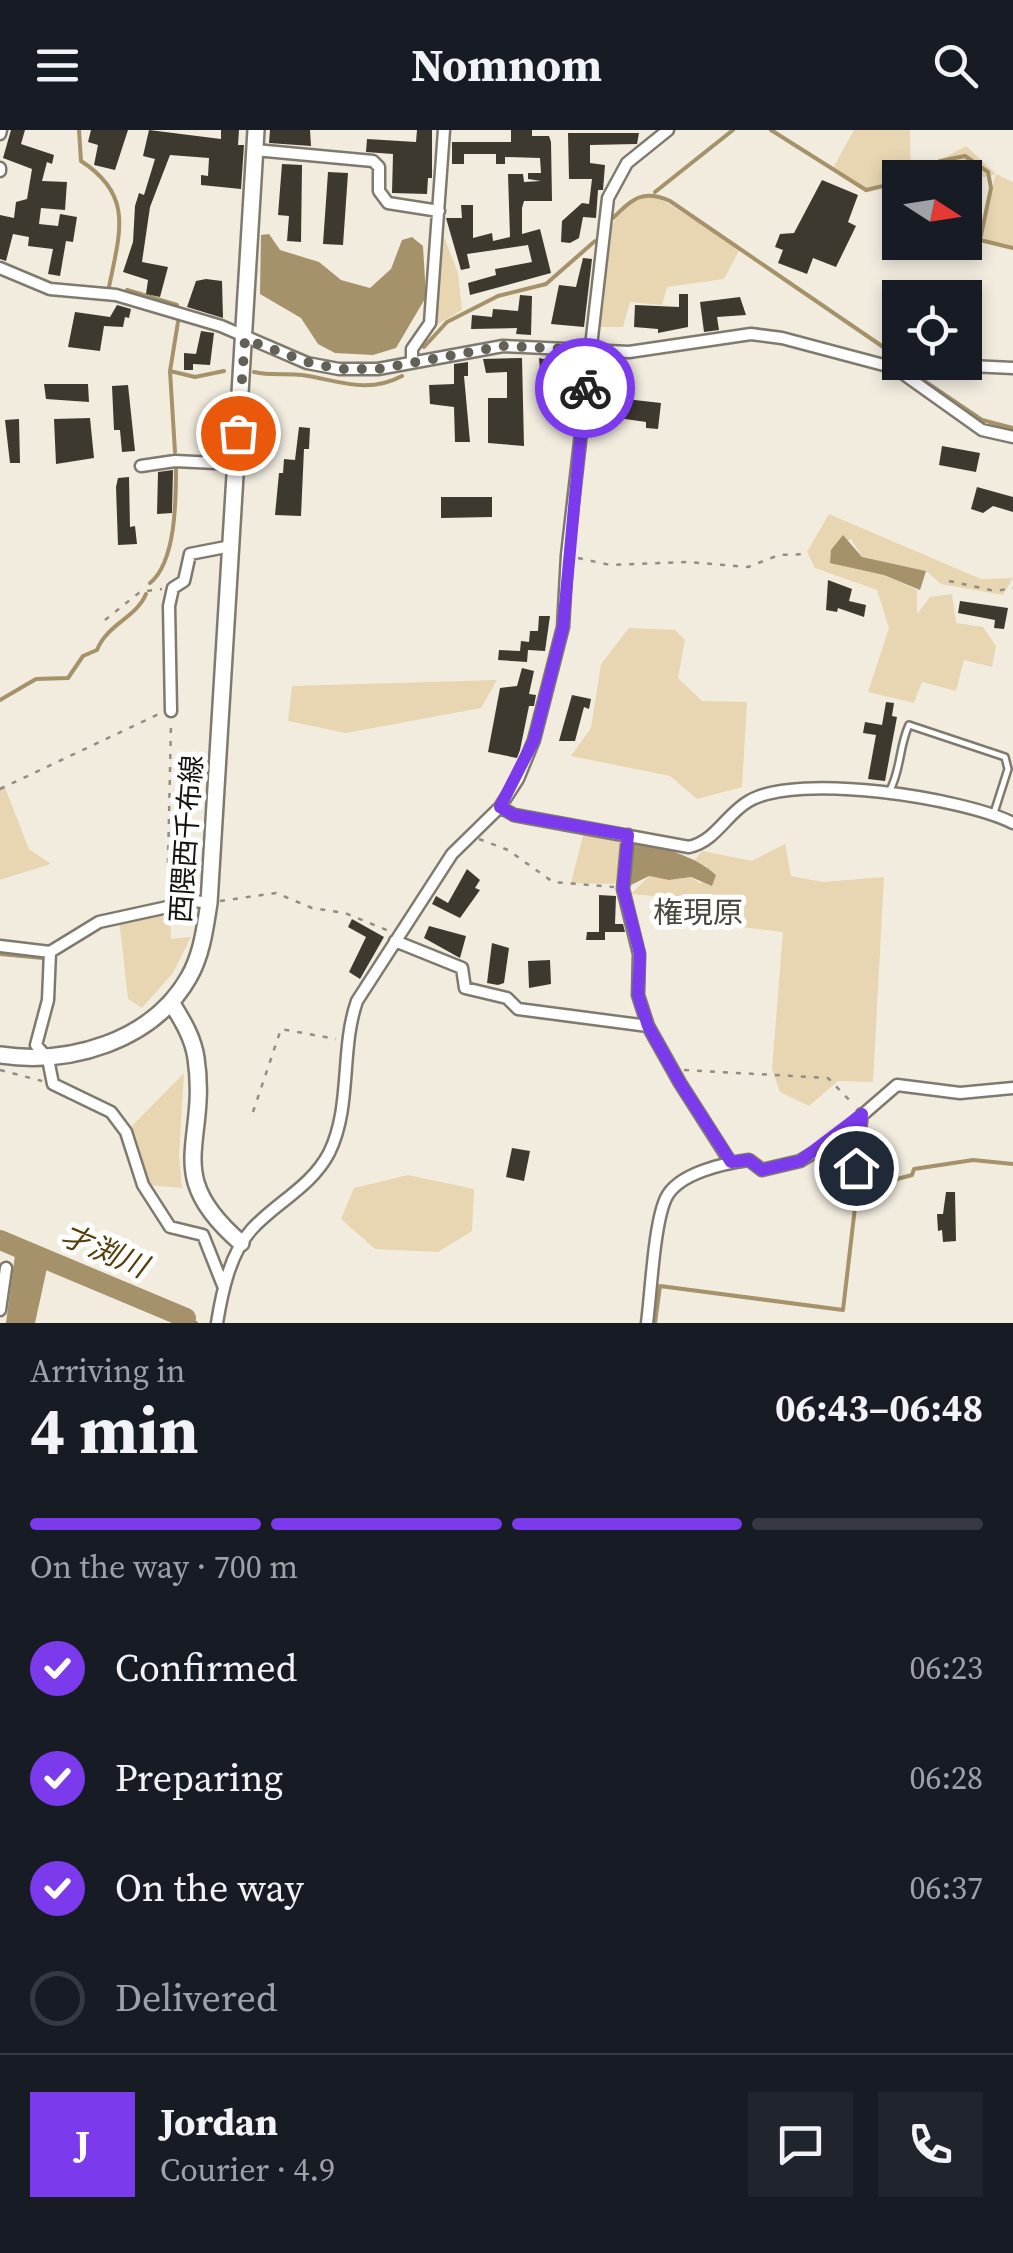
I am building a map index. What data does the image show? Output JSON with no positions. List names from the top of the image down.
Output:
{
  "streets": {
    "street": ["西隈西千布線"]
  },
  "districts": ["権現原"],
  "water": ["才渕川"],
  "north": "right",
  "page": {
    "header": "Nomnom",
    "heading": ["4 min", "Arriving in", "06:43–06:48"],
    "panel": ["Jordan", "Courier · 4.9"],
    "bar": "On the way · 700 m",
    "list": [
      ["Confirmed", "06:23"],
      ["Preparing", "06:28"],
      ["On the way", "06:37"],
      "Delivered"
    ],
    "round": "J"
  }
}
